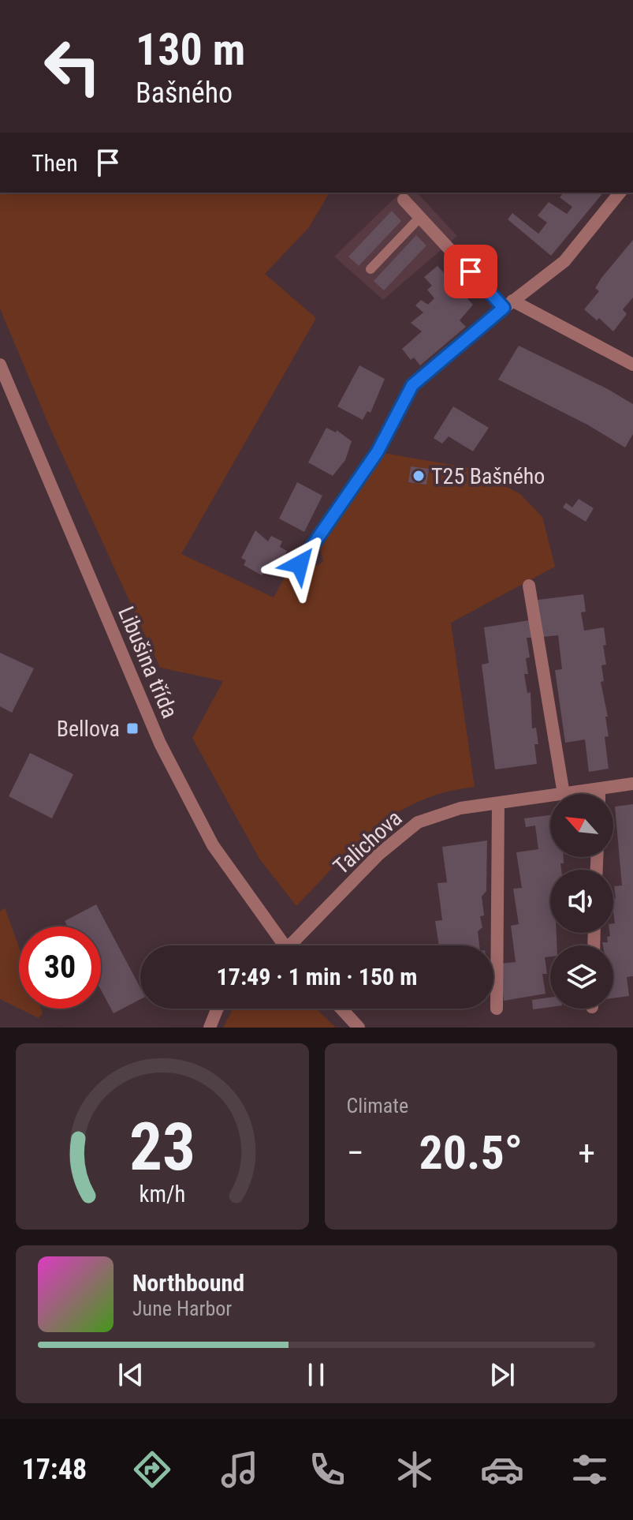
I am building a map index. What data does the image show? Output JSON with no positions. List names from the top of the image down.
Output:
{
  "streets": {
    "street": ["Libušina třída", "Talichova"]
  },
  "places": {
    "other": ["T25 Bašného"],
    "transit": ["Bellova"]
  },
  "north": "top left",
  "page": {
    "turn": ["130 m", "Bašného"],
    "then": "Then",
    "limit": "30",
    "trip": "17:49 · 1 min · 150 m",
    "tile": "Climate",
    "heat": ["−", "20.5°", "+"],
    "song": ["Northbound", "June Harbor"],
    "tabs": "17:48",
    "gauge": ["23", "km/h"]
  }
}
